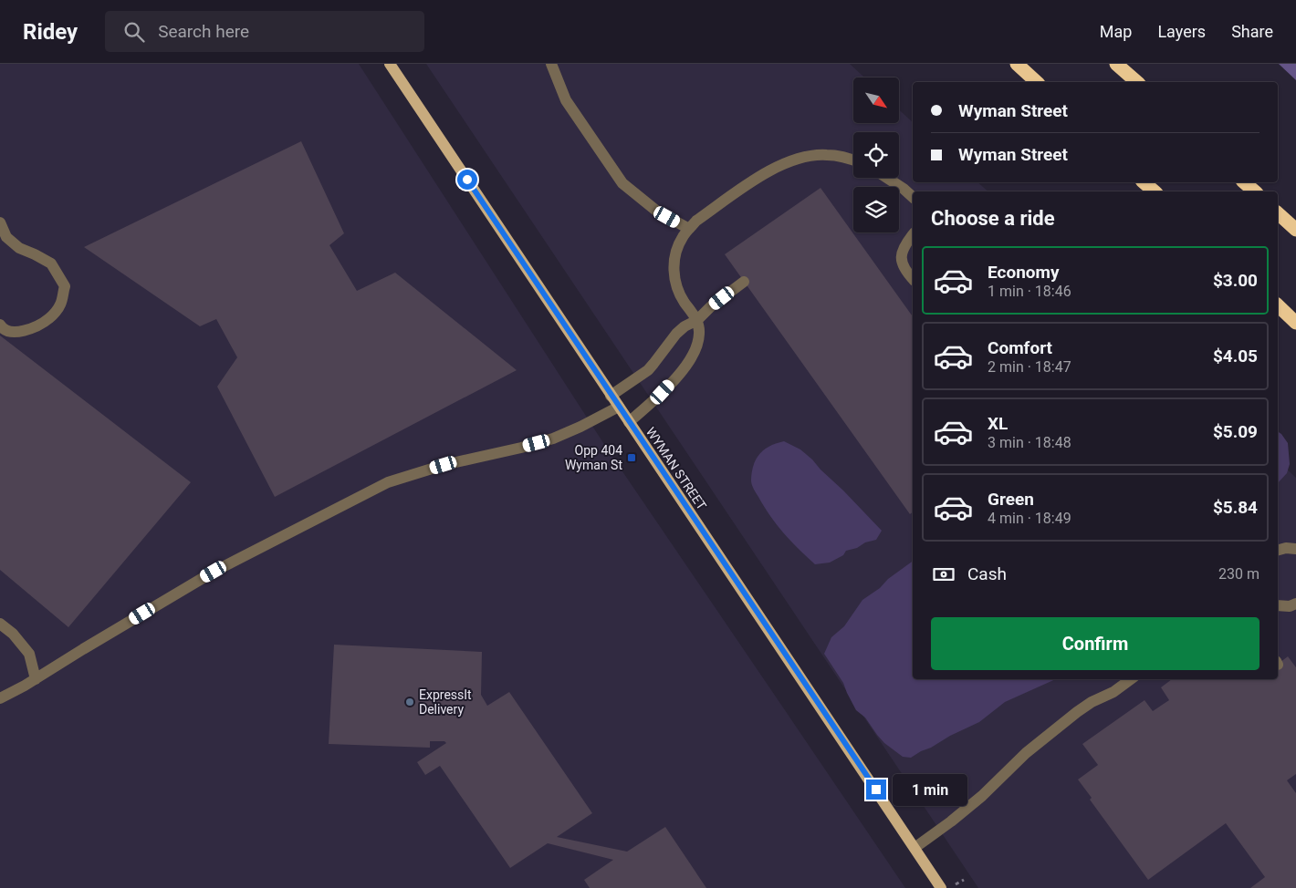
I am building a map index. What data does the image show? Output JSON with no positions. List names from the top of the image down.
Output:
{
  "streets": {
    "main road": ["WYMAN STREET"]
  },
  "places": {
    "transit": ["Opp 404 Wyman St"],
    "other": ["ExpressIt Delivery"]
  },
  "north": "bottom right",
  "page": {
    "header": "Ridey",
    "search": "Search here",
    "nav": ["Map", "Layers", "Share"],
    "banner": ["Wyman Street", "Wyman Street"],
    "heading": "Choose a ride",
    "list": [
      {
        "name": "Economy",
        "note": "1 min · 18:46",
        "value": "$3.00"
      },
      {
        "name": "Comfort",
        "note": "2 min · 18:47",
        "value": "$4.05"
      },
      {
        "name": "XL",
        "note": "3 min · 18:48",
        "value": "$5.09"
      },
      {
        "name": "Green",
        "note": "4 min · 18:49",
        "value": "$5.84"
      }
    ],
    "pay": ["Cash", "230 m"],
    "buttons": "Confirm",
    "bubble": "1 min"
  }
}
